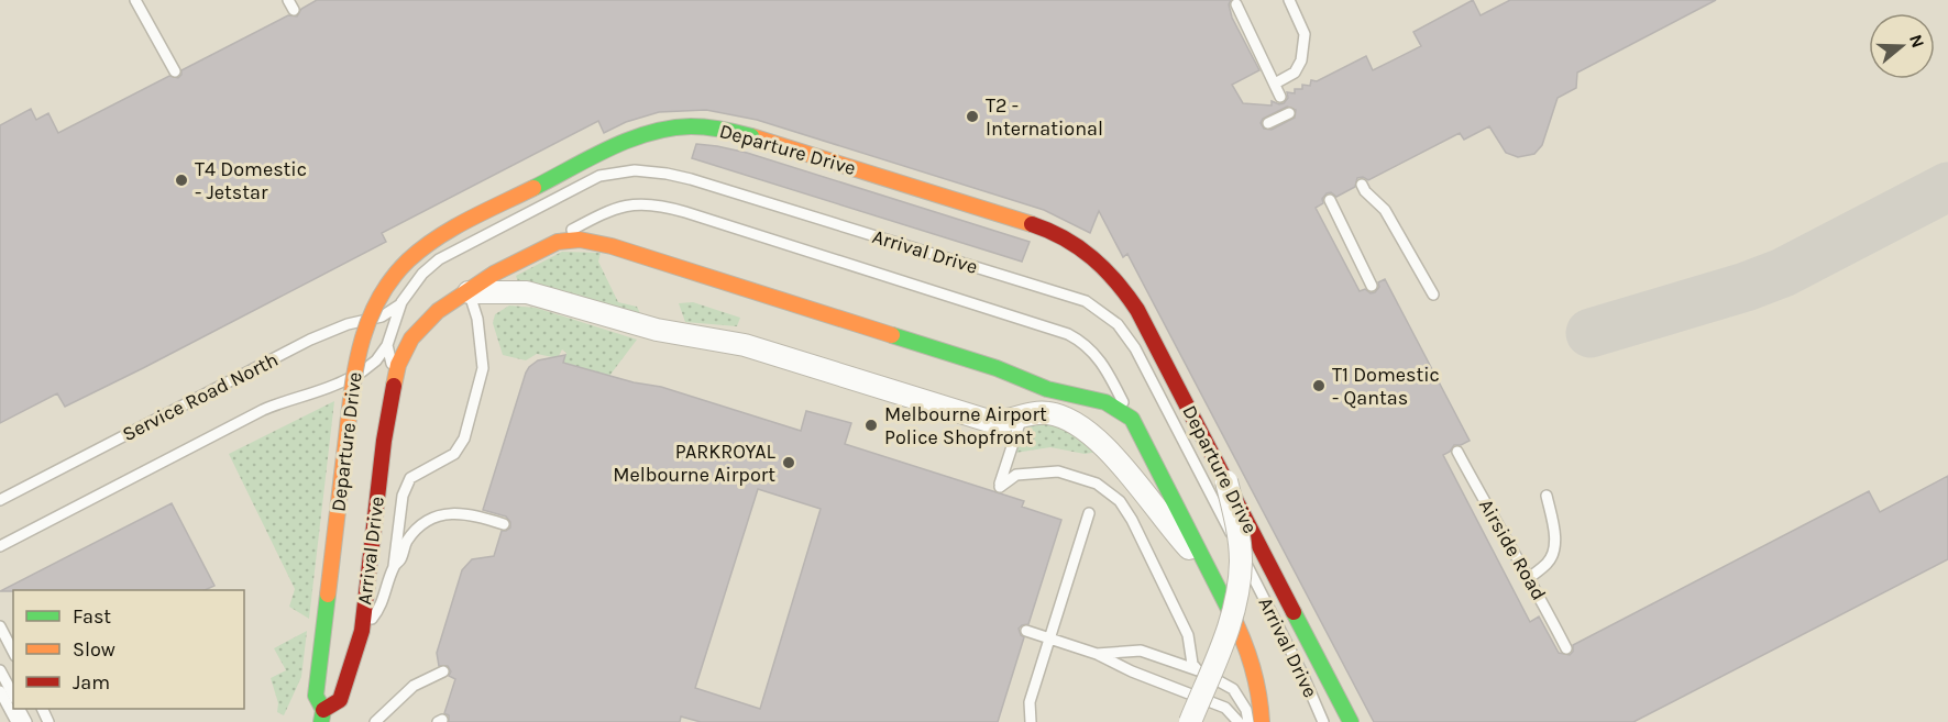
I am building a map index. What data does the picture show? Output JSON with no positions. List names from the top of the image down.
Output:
{
  "streets": {
    "street": ["Departure Drive", "Arrival Drive"],
    "lane": ["Service Road North", "Airside Road"]
  },
  "crossings": [
    ["Departure Drive", "Arrival Drive"],
    ["Arrival Drive", "Service Road North"]
  ],
  "places": [
    "T2 - International",
    "T4 Domestic - Jetstar",
    "T1 Domestic - Qantas",
    "Melbourne Airport Police Shopfront",
    "PARKROYAL Melbourne Airport"
  ],
  "legend": ["Fast", "Slow", "Jam"],
  "north": "right"
}
